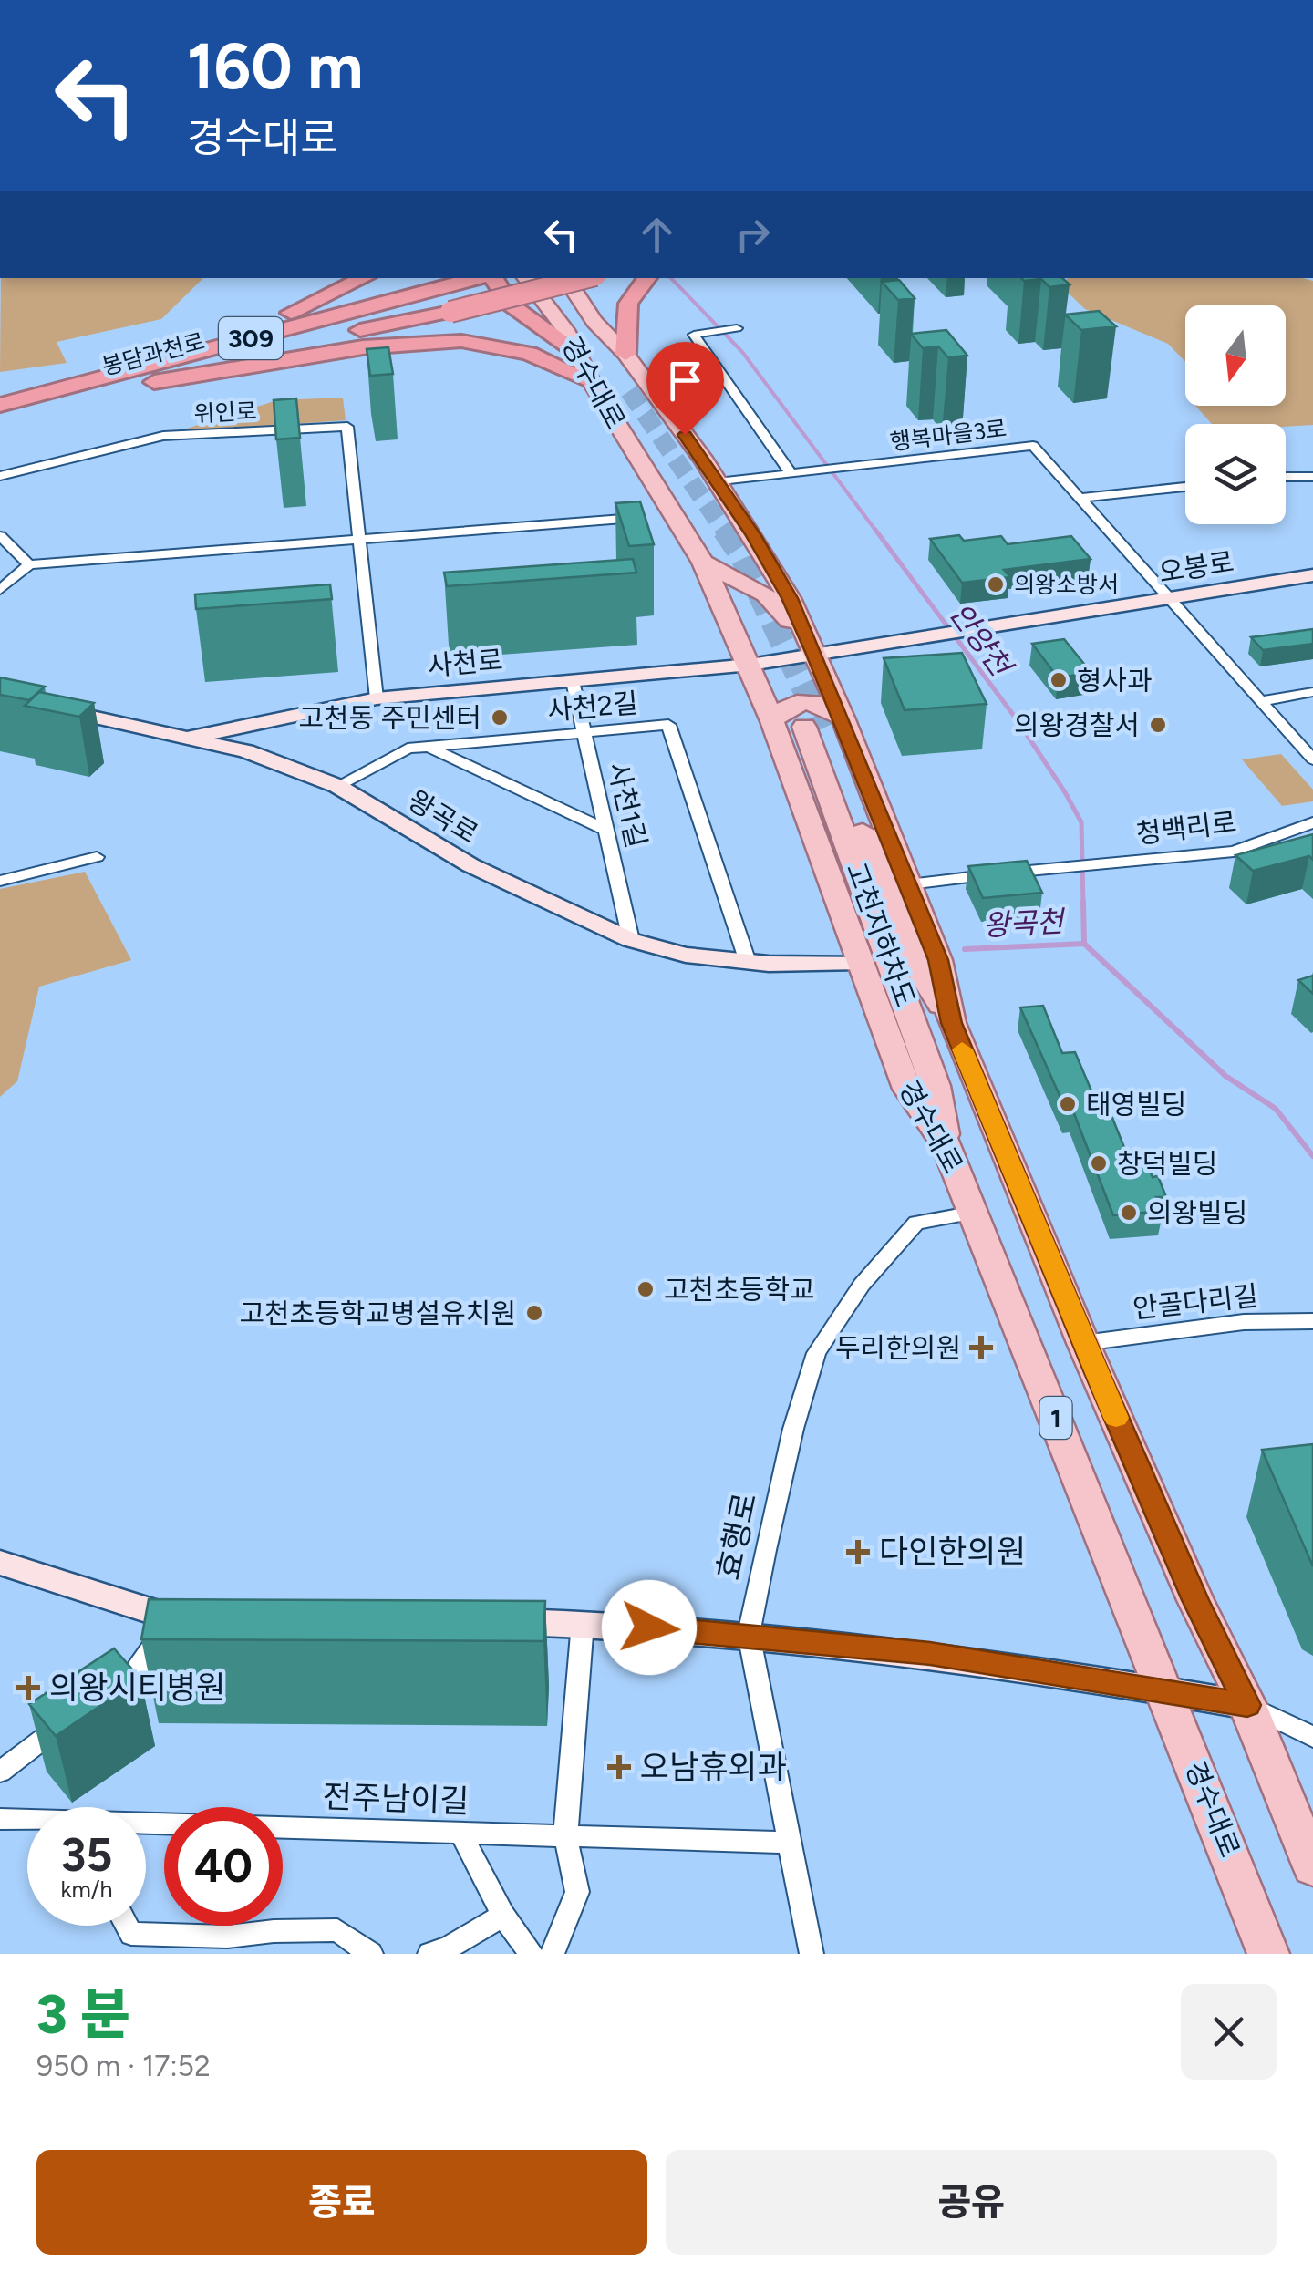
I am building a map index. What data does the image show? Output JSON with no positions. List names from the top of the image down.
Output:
{
  "streets": {
    "highway": ["309", "봉담과천로"],
    "main road": ["경수대로", "고천지하차도", "1"],
    "street": [
      "위인로",
      "행복마을3로",
      "오봉로",
      "사천로",
      "사천2길",
      "사천1길",
      "왕곡로",
      "청백리로",
      "안골다리길",
      "효행로",
      "전주남이길"
    ]
  },
  "crossings": [
    ["경수대로", "행복마을3로"],
    ["경수대로", "오봉로"],
    ["경수대로", "사천로"],
    ["경수대로", "왕곡로"],
    ["경수대로", "청백리로"],
    ["경수대로", "고천지하차도"],
    ["경수대로", "안골다리길"],
    ["경수대로", "1"],
    ["경수대로", "효행로"],
    ["위인로", "사천로"],
    ["행복마을3로", "오봉로"],
    ["사천로", "사천1길"],
    ["사천로", "왕곡로"],
    ["사천2길", "사천1길"],
    ["사천2길", "왕곡로"],
    ["사천1길", "왕곡로"],
    ["효행로", "전주남이길"]
  ],
  "water": ["안양천", "왕곡천"],
  "places": {
    "other": [
      "의왕소방서",
      "형사과",
      "고천동 주민센터",
      "의왕경찰서",
      "태영빌딩",
      "창덕빌딩",
      "의왕빌딩",
      "고천초등학교",
      "고천초등학교병설유치원"
    ],
    "health": [
      "두리한의원",
      "다인한의원",
      "의왕시티병원",
      "오남휴외과"
    ]
  },
  "north": "bottom",
  "page": {
    "turn": ["160 m", "경수대로"],
    "speed": "35 km/h",
    "limit": "40",
    "heading": ["3 분", "950 m · 17:52"],
    "buttons": ["종료", "공유"]
  }
}
